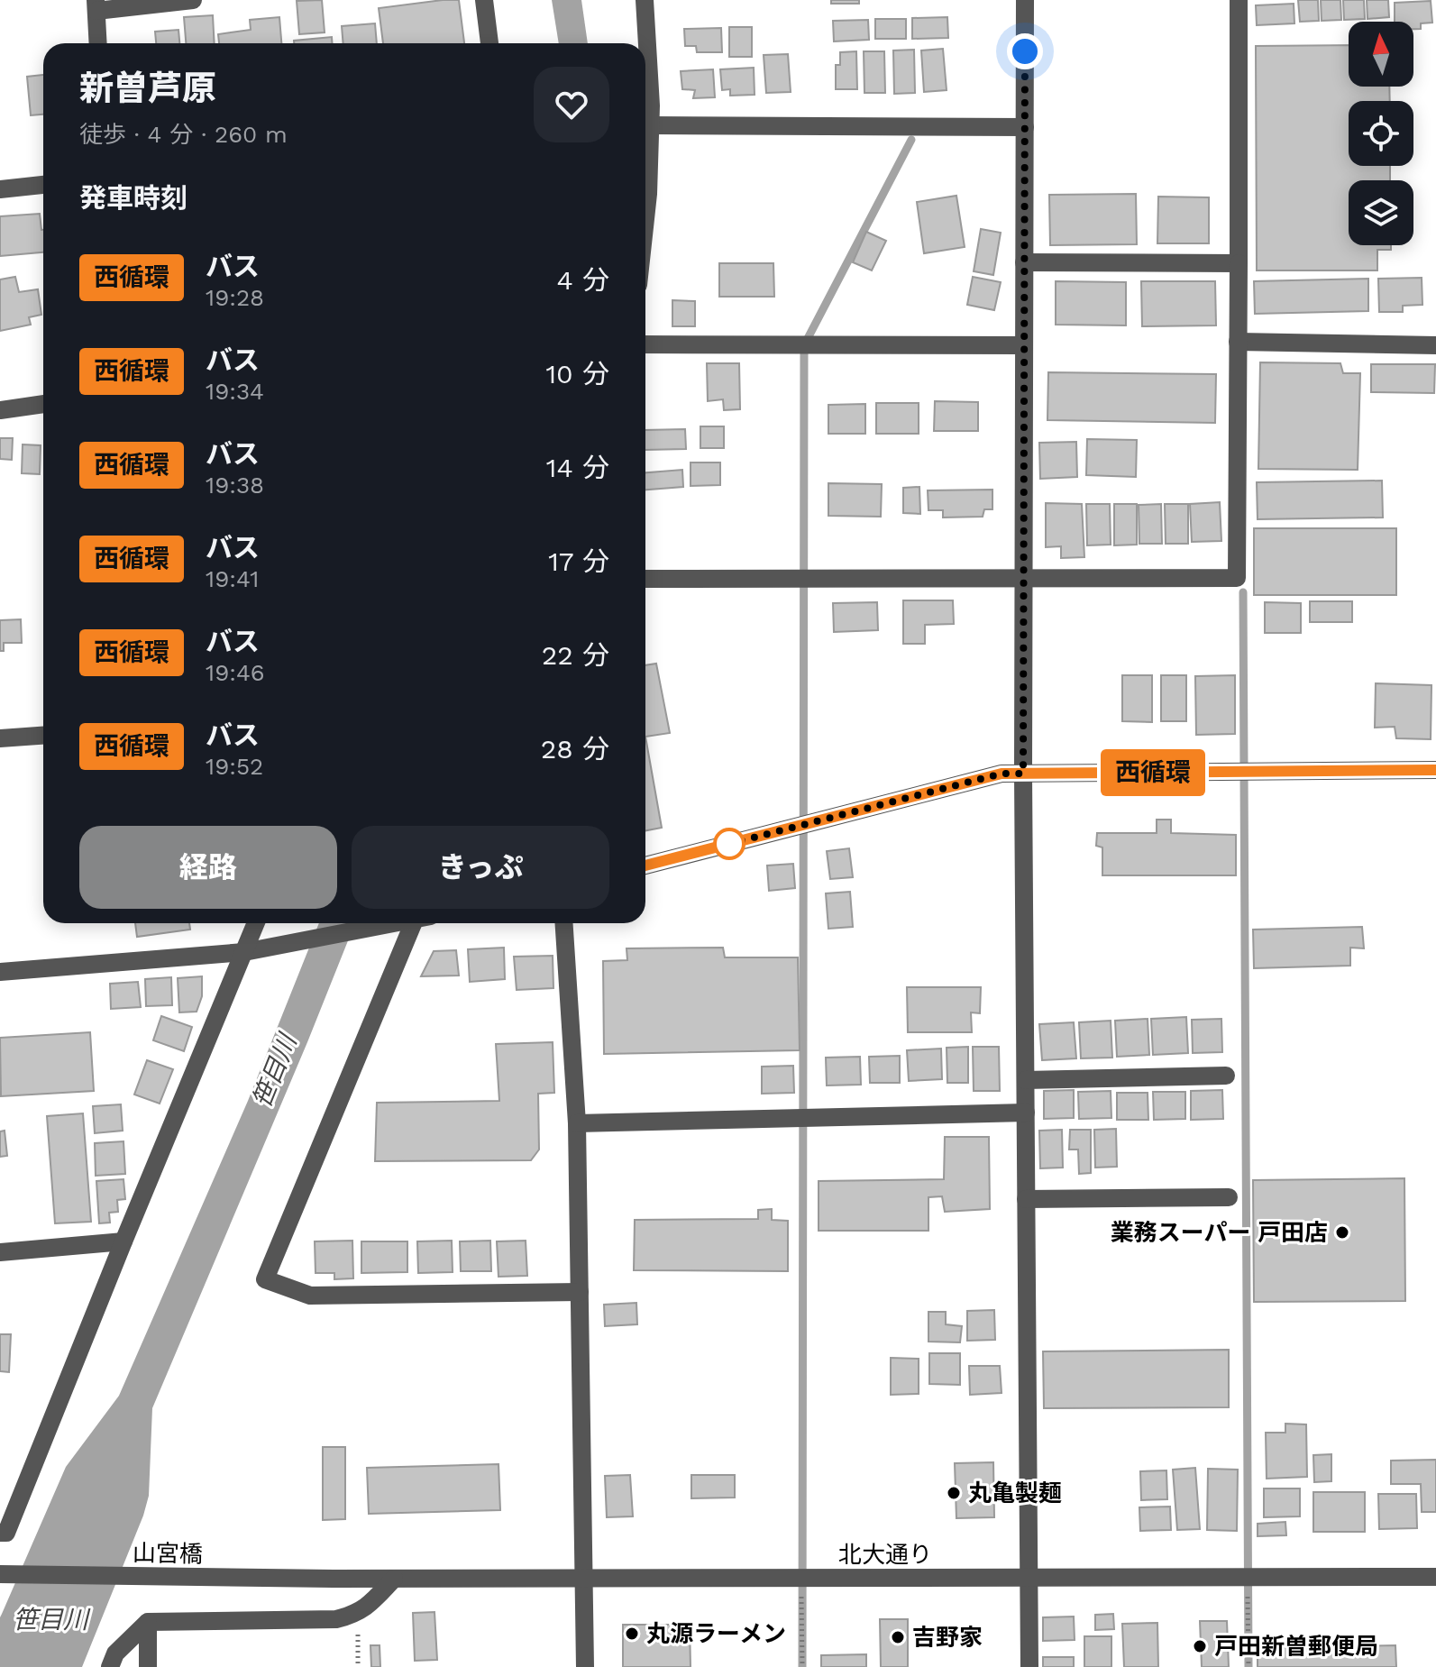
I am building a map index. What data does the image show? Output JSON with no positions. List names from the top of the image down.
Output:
{
  "streets": {
    "street": ["山宮橋", "北大通り"]
  },
  "crossings": [
    ["山宮橋", "北大通り"]
  ],
  "water": ["笹目川"],
  "places": [
    "業務スーパー 戸田店",
    "丸亀製麺",
    "丸源ラーメン",
    "吉野家",
    "戸田新曽郵便局"
  ],
  "lines": ["bus line 西循環"],
  "north": "top",
  "page": {
    "on_map": "西循環",
    "heading": [
      ["新曽芦原", "徒歩 · 4 分 · 260 m"],
      "発車時刻"
    ],
    "list": [
      {
        "mark": "西循環",
        "name": "バス",
        "note": "19:28",
        "value": "4 分"
      },
      {
        "mark": "西循環",
        "name": "バス",
        "note": "19:34",
        "value": "10 分"
      },
      {
        "mark": "西循環",
        "name": "バス",
        "note": "19:38",
        "value": "14 分"
      },
      {
        "mark": "西循環",
        "name": "バス",
        "note": "19:41",
        "value": "17 分"
      },
      {
        "mark": "西循環",
        "name": "バス",
        "note": "19:46",
        "value": "22 分"
      },
      {
        "mark": "西循環",
        "name": "バス",
        "note": "19:52",
        "value": "28 分"
      }
    ],
    "buttons": ["経路", "きっぷ"]
  }
}
